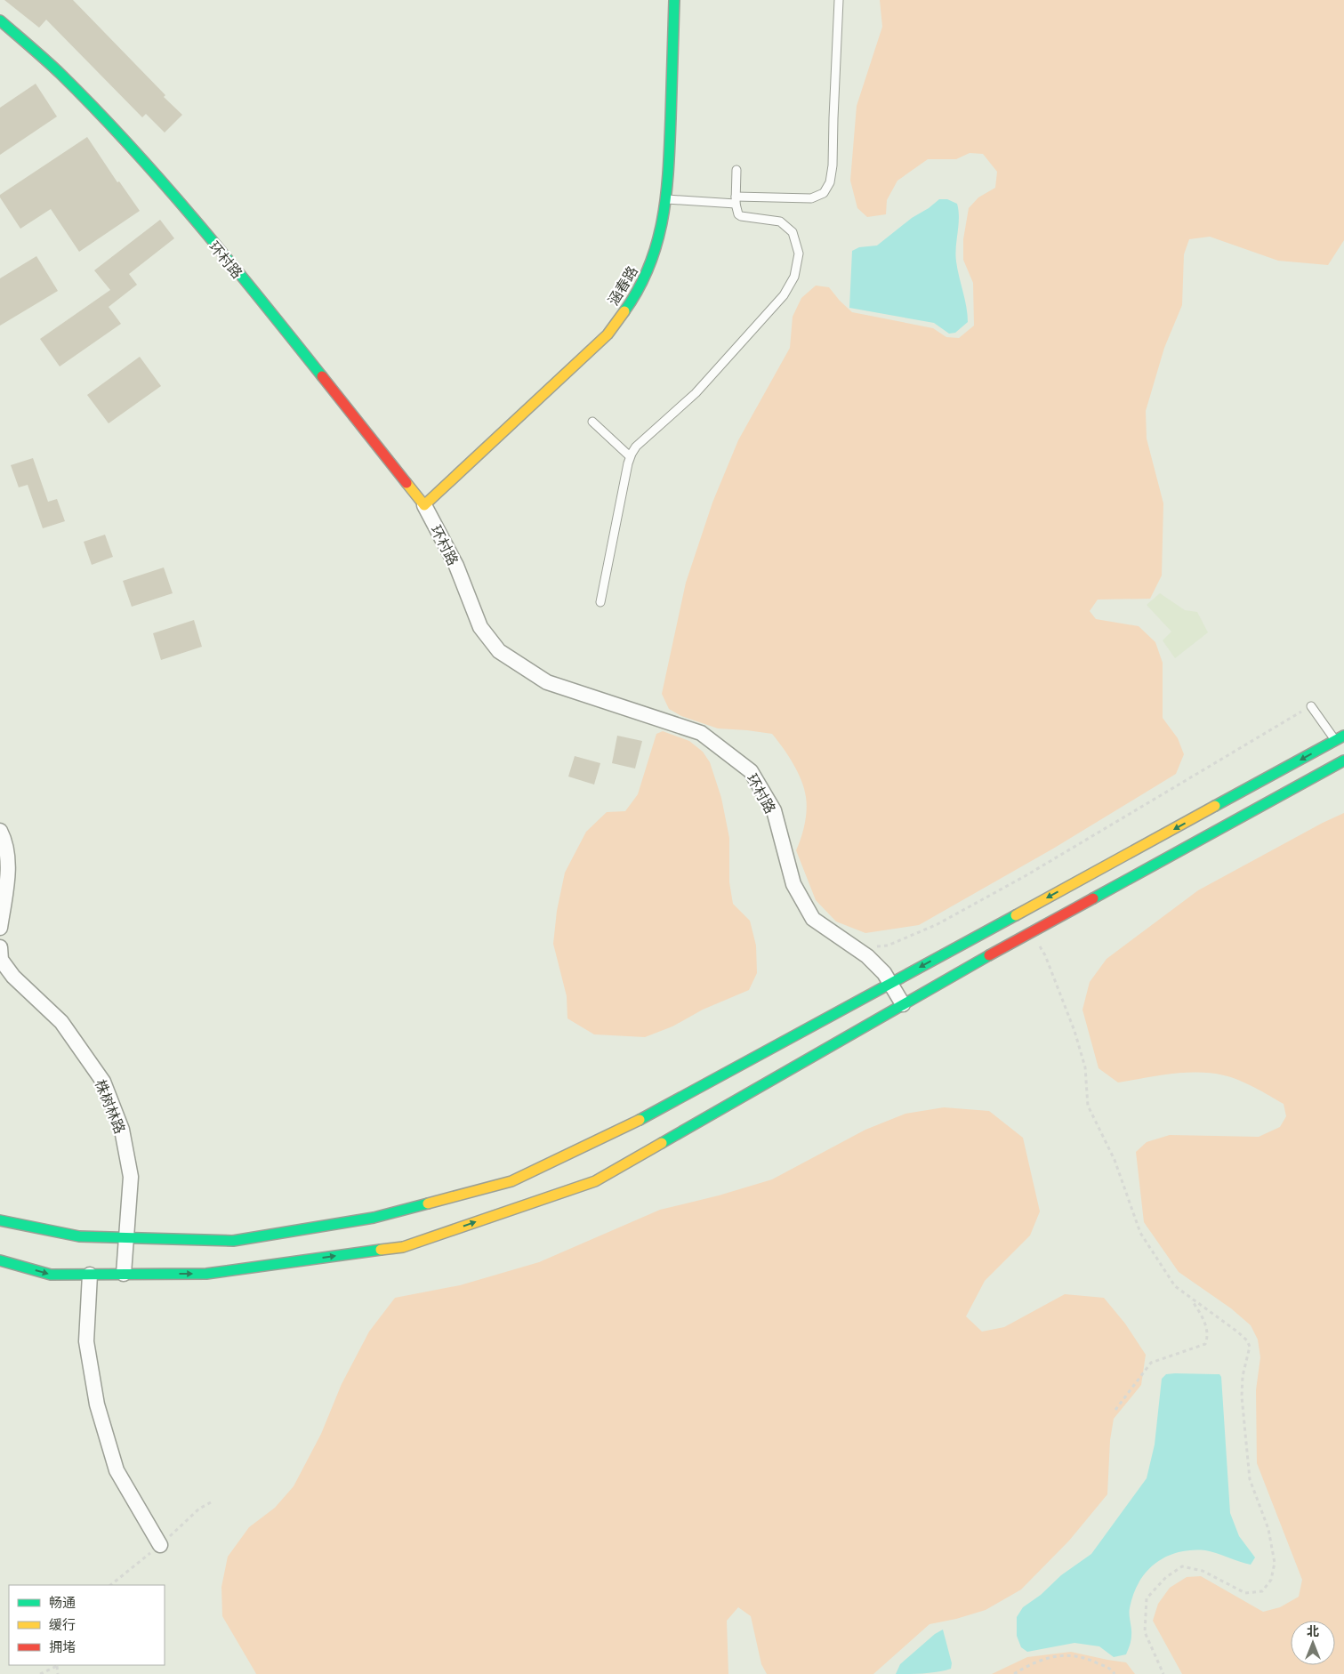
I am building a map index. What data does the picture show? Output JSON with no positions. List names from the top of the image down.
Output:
{
  "streets": {
    "main road": ["环村路", "涵春路"],
    "street": ["株树林路"]
  },
  "crossings": [
    ["环村路", "涵春路"]
  ],
  "legend": ["畅通", "缓行", "拥堵"],
  "north": "top"
}
